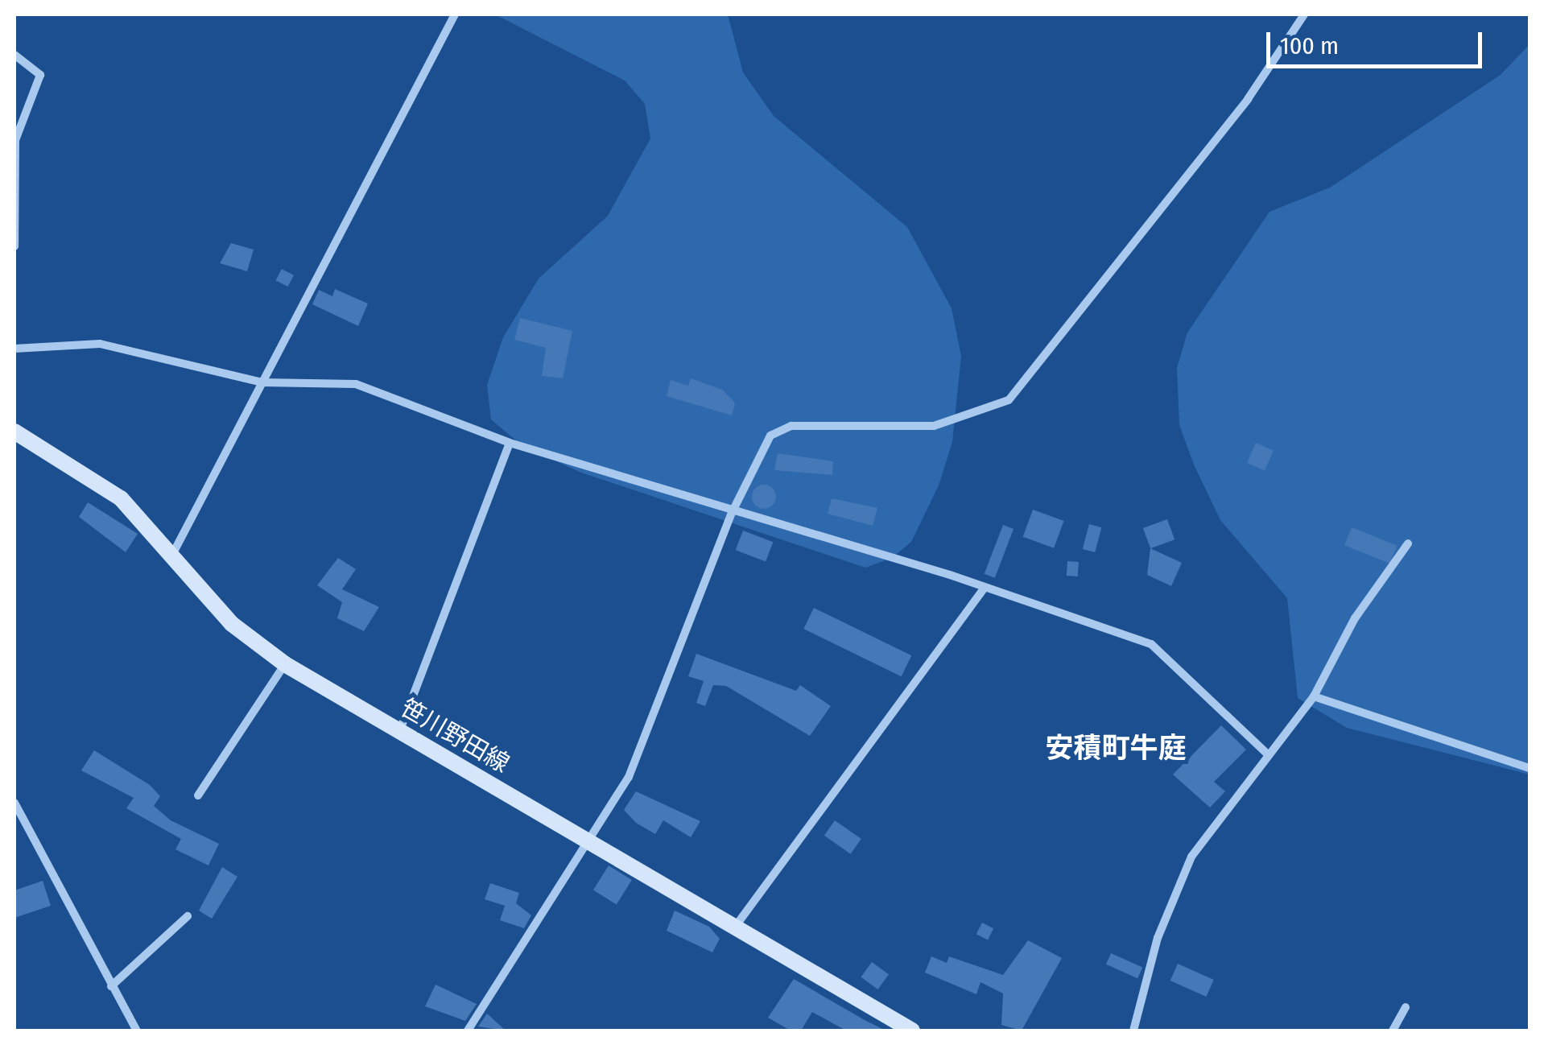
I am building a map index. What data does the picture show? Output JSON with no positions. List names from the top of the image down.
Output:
{
  "streets": {
    "street": ["笹川野田線"]
  },
  "districts": ["安積町牛庭"],
  "scale_bar": "100 m"
}
